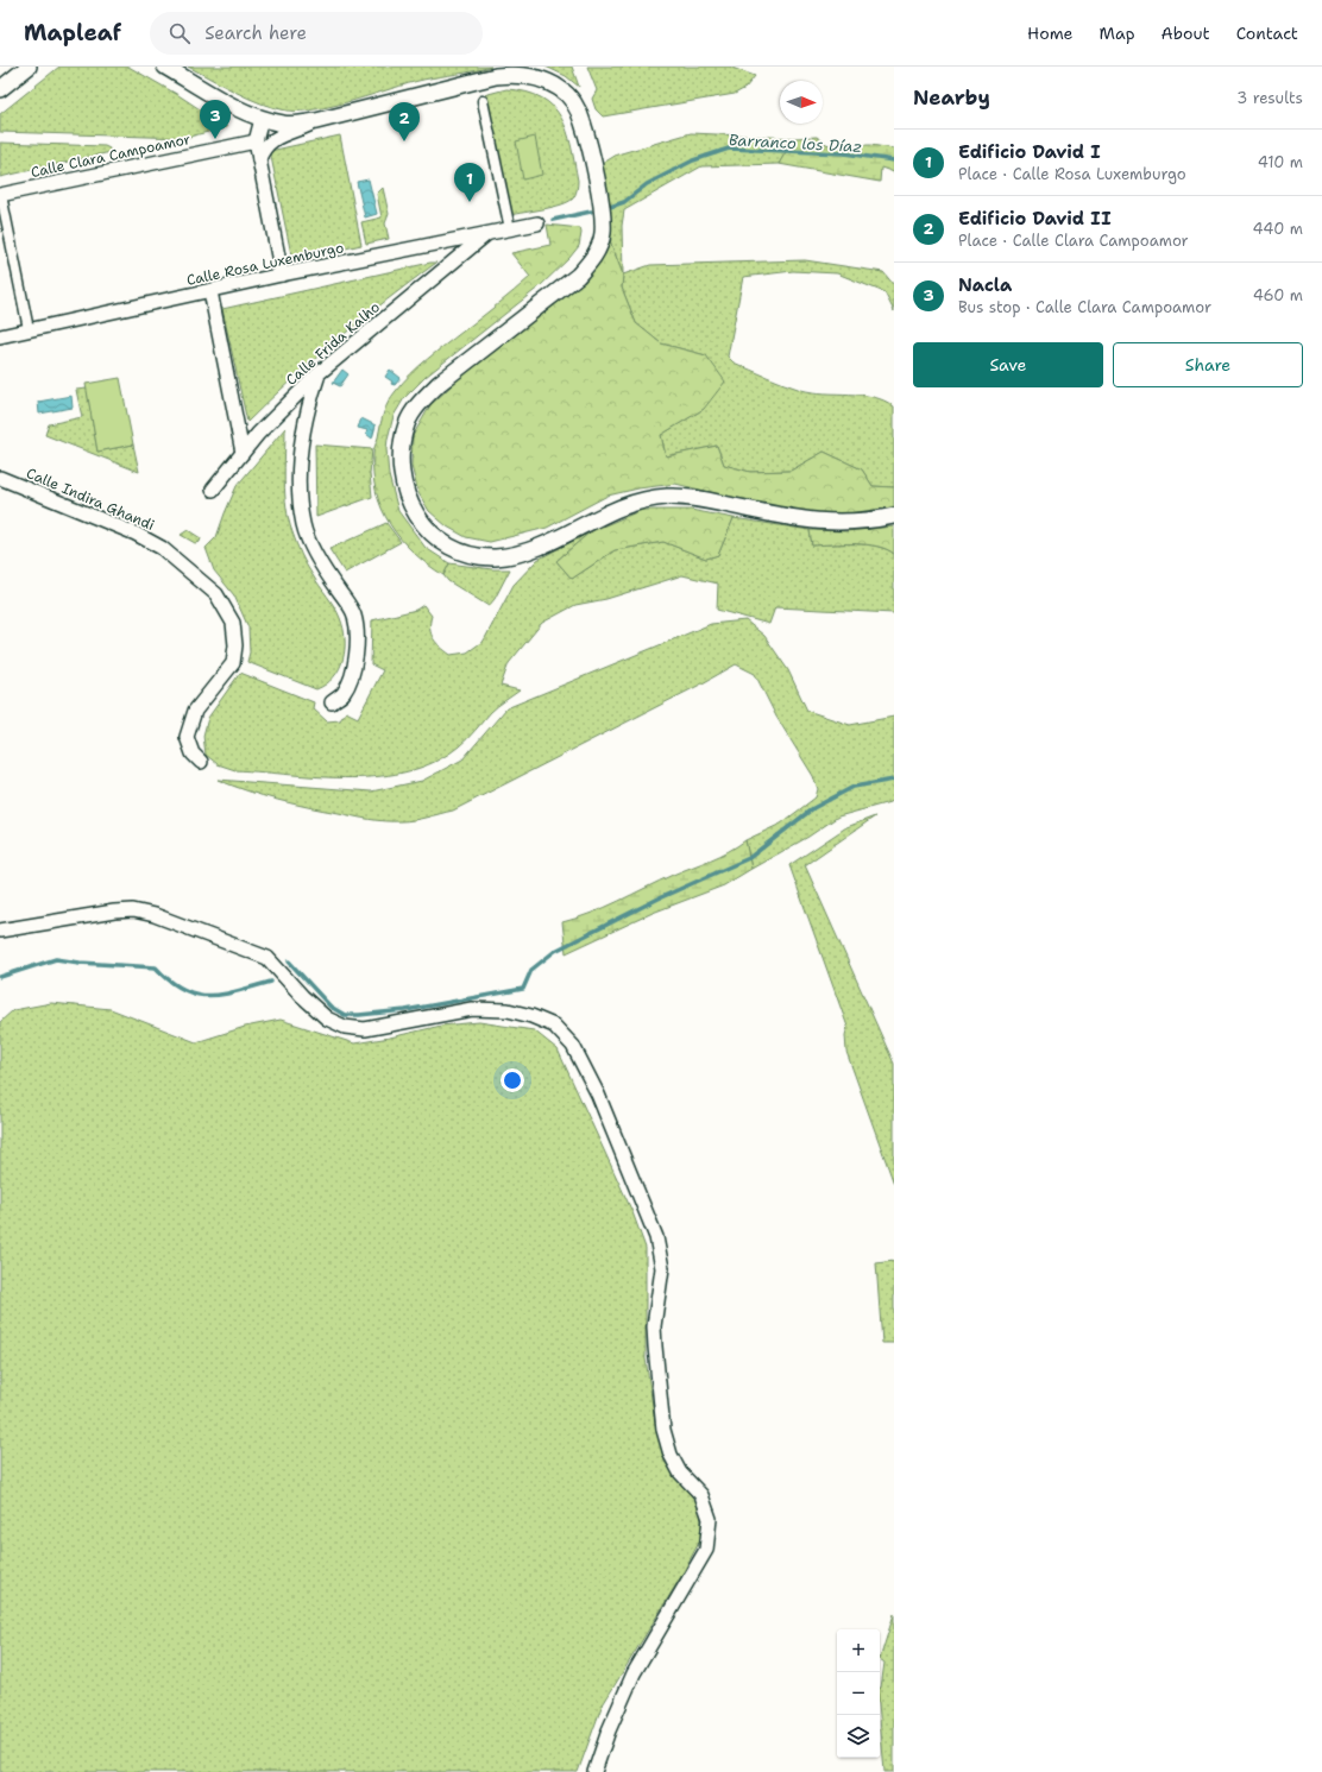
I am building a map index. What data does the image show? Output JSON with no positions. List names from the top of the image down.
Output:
{
  "streets": {
    "street": [
      "Calle Clara Campoamor",
      "Calle Rosa Luxemburgo",
      "Calle Frida Kalho",
      "Calle Indira Ghandi"
    ]
  },
  "crossings": [
    ["Calle Rosa Luxemburgo", "Calle Frida Kalho"]
  ],
  "water": ["Barranco los Díaz"],
  "north": "right",
  "page": {
    "header": "Mapleaf",
    "search": "Search here",
    "nav": [
      "Home",
      "Map",
      "About",
      "Contact"
    ],
    "heading": ["Nearby", "3 results"],
    "pins": ["3", "2", "1"],
    "list": [
      {
        "mark": "1",
        "name": "Edificio David I",
        "note": "Place · Calle Rosa Luxemburgo",
        "value": "410 m"
      },
      {
        "mark": "2",
        "name": "Edificio David II",
        "note": "Place · Calle Clara Campoamor",
        "value": "440 m"
      },
      {
        "mark": "3",
        "name": "Nacla",
        "note": "Bus stop · Calle Clara Campoamor",
        "value": "460 m"
      }
    ],
    "buttons": ["Save", "Share"],
    "map_buttons": ["+", "−"]
  }
}
